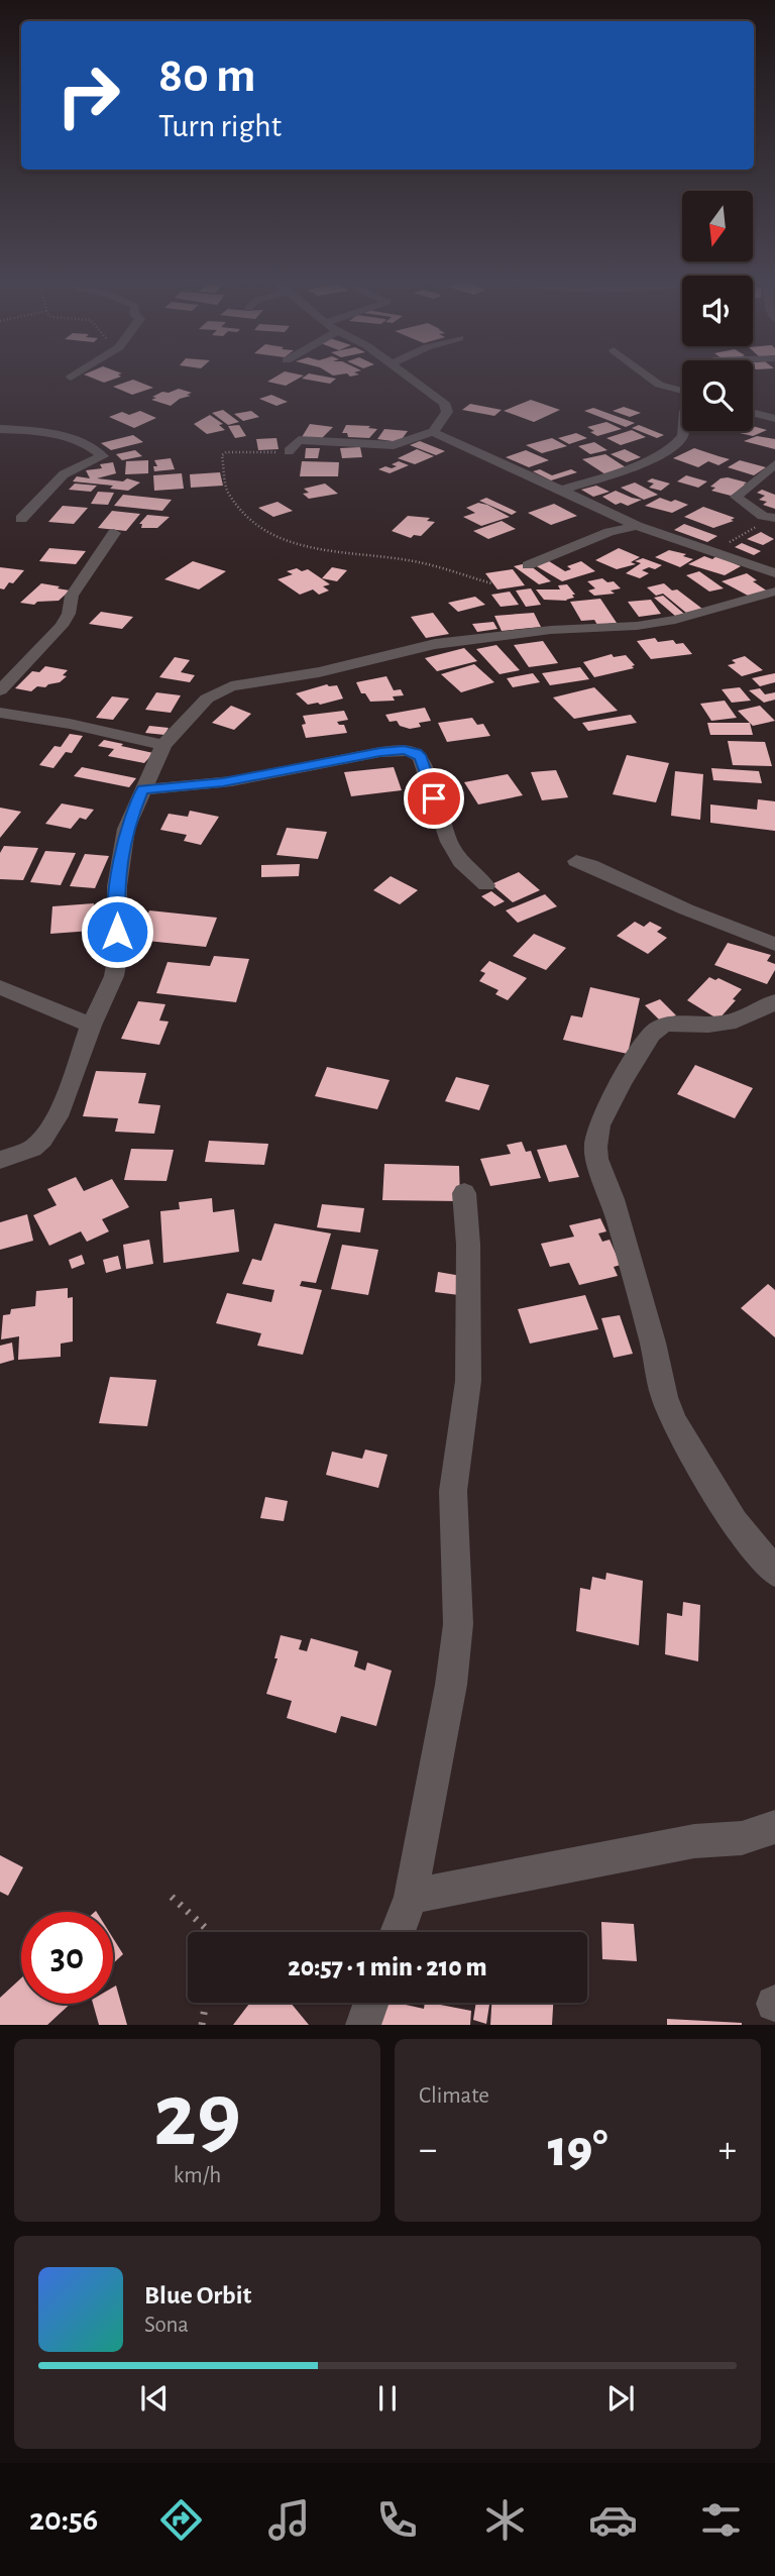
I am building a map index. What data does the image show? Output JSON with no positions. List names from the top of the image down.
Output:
{
  "north": "bottom",
  "page": {
    "turn": ["80 m", "Turn right"],
    "limit": "30",
    "trip": "20:57 · 1 min · 210 m",
    "tile": [
      ["29", "km/h"],
      "Climate"
    ],
    "heat": ["−", "19°", "+"],
    "song": ["Blue Orbit", "Sona"],
    "tabs": "20:56"
  }
}
